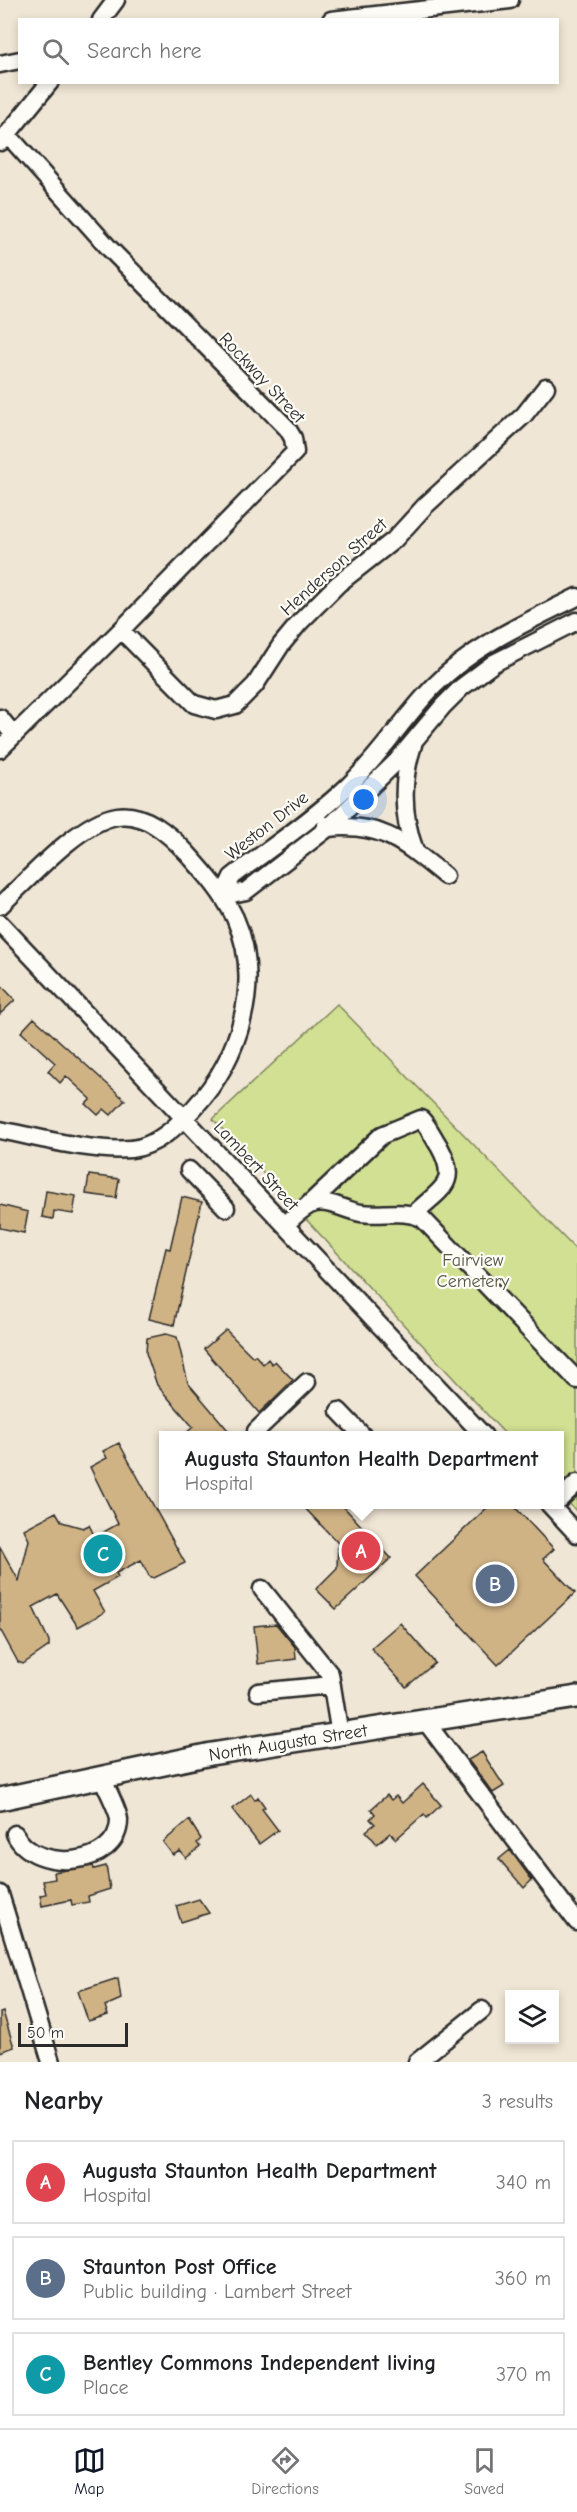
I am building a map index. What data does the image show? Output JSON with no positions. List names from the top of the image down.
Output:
{
  "streets": {
    "main road": ["North Augusta Street"],
    "street": [
      "Rockway Street",
      "Henderson Street",
      "Weston Drive",
      "Lambert Street"
    ]
  },
  "crossings": [
    ["Rockway Street", "Henderson Street"]
  ],
  "parks": ["Fairview Cemetery"],
  "scale_bar": "50 m",
  "page": {
    "search": "Search here",
    "popup": ["Augusta Staunton Health Department", "Hospital"],
    "pins": ["A", "C", "B"],
    "scale": "50 m",
    "heading": ["Nearby", "3 results"],
    "list": [
      {
        "mark": "A",
        "name": "Augusta Staunton Health Department",
        "note": "Hospital",
        "value": "340 m"
      },
      {
        "mark": "B",
        "name": "Staunton Post Office",
        "note": "Public building · Lambert Street",
        "value": "360 m"
      },
      {
        "mark": "C",
        "name": "Bentley Commons Independent living",
        "note": "Place",
        "value": "370 m"
      }
    ],
    "nav": ["Map", "Directions", "Saved"]
  }
}
